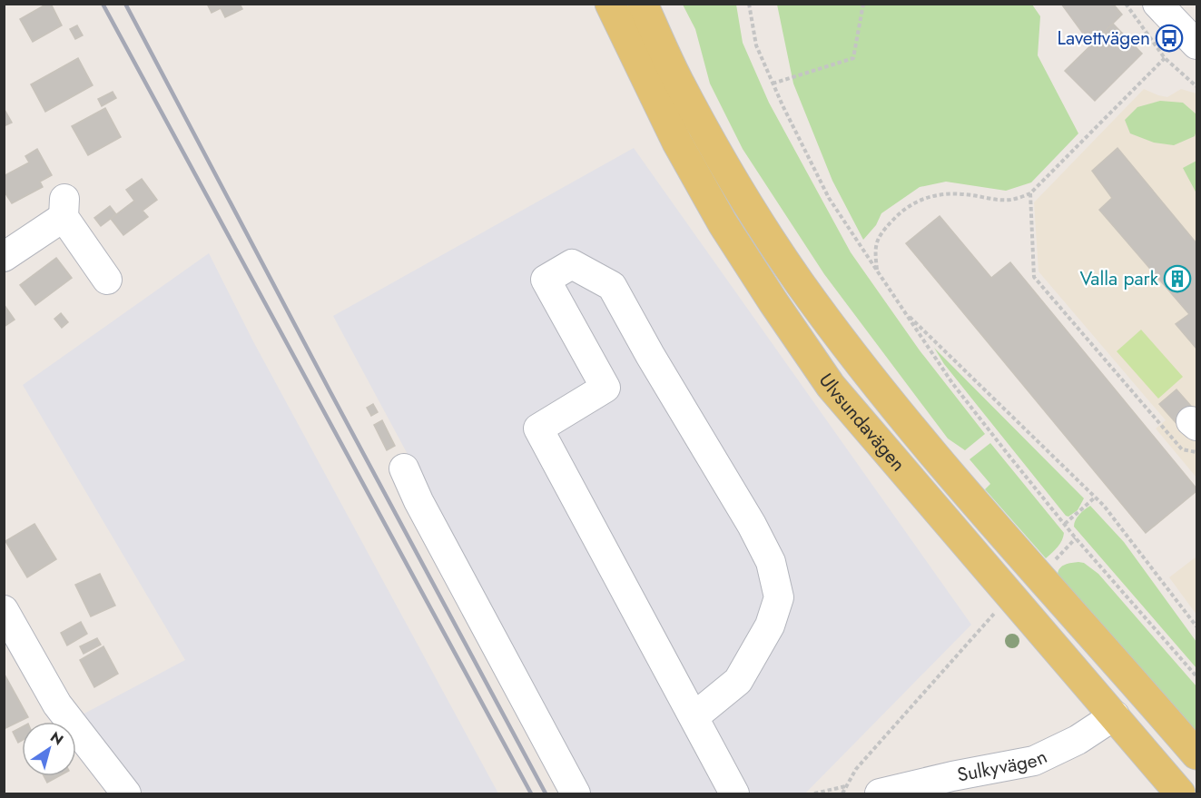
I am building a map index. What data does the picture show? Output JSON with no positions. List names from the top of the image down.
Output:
{
  "streets": {
    "main road": ["Ulvsundavägen"],
    "street": ["Sulkyvägen"]
  },
  "crossings": [
    ["Ulvsundavägen", "Sulkyvägen"]
  ],
  "places": {
    "bus stop": ["Lavettvägen"],
    "building": ["Valla park"]
  },
  "north": "top right"
}
